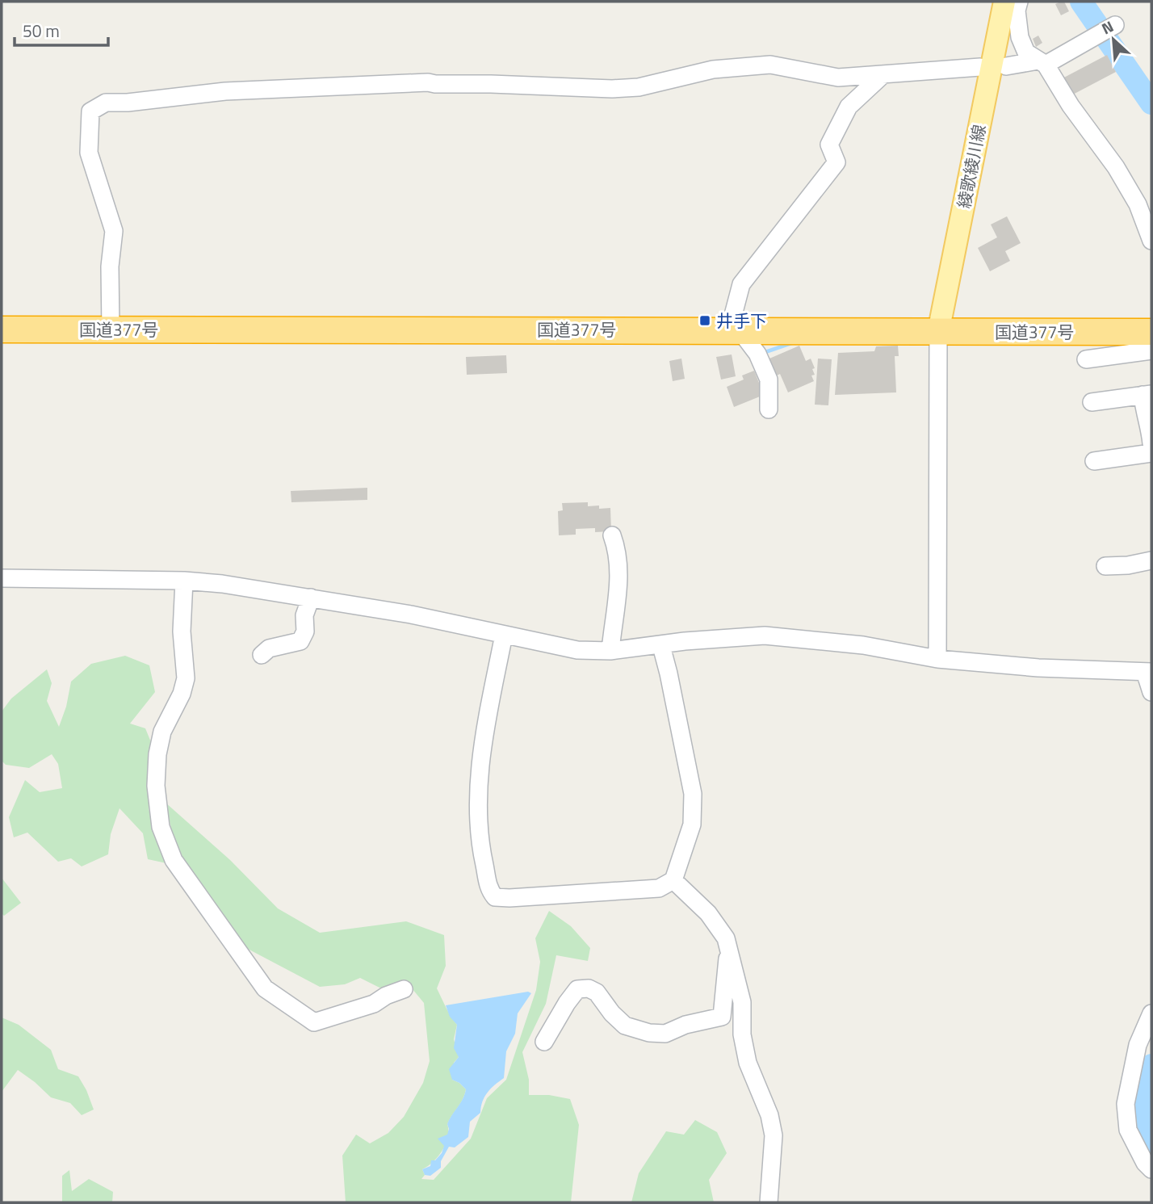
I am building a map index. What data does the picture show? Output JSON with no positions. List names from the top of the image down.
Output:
{
  "streets": {
    "highway": ["国道377号"],
    "main road": ["綾歌綾川線"]
  },
  "crossings": [
    ["綾歌綾川線", "国道377号"]
  ],
  "places": {
    "transit": ["井手下"]
  },
  "scale_bar": "50 m",
  "north": "top left"
}
